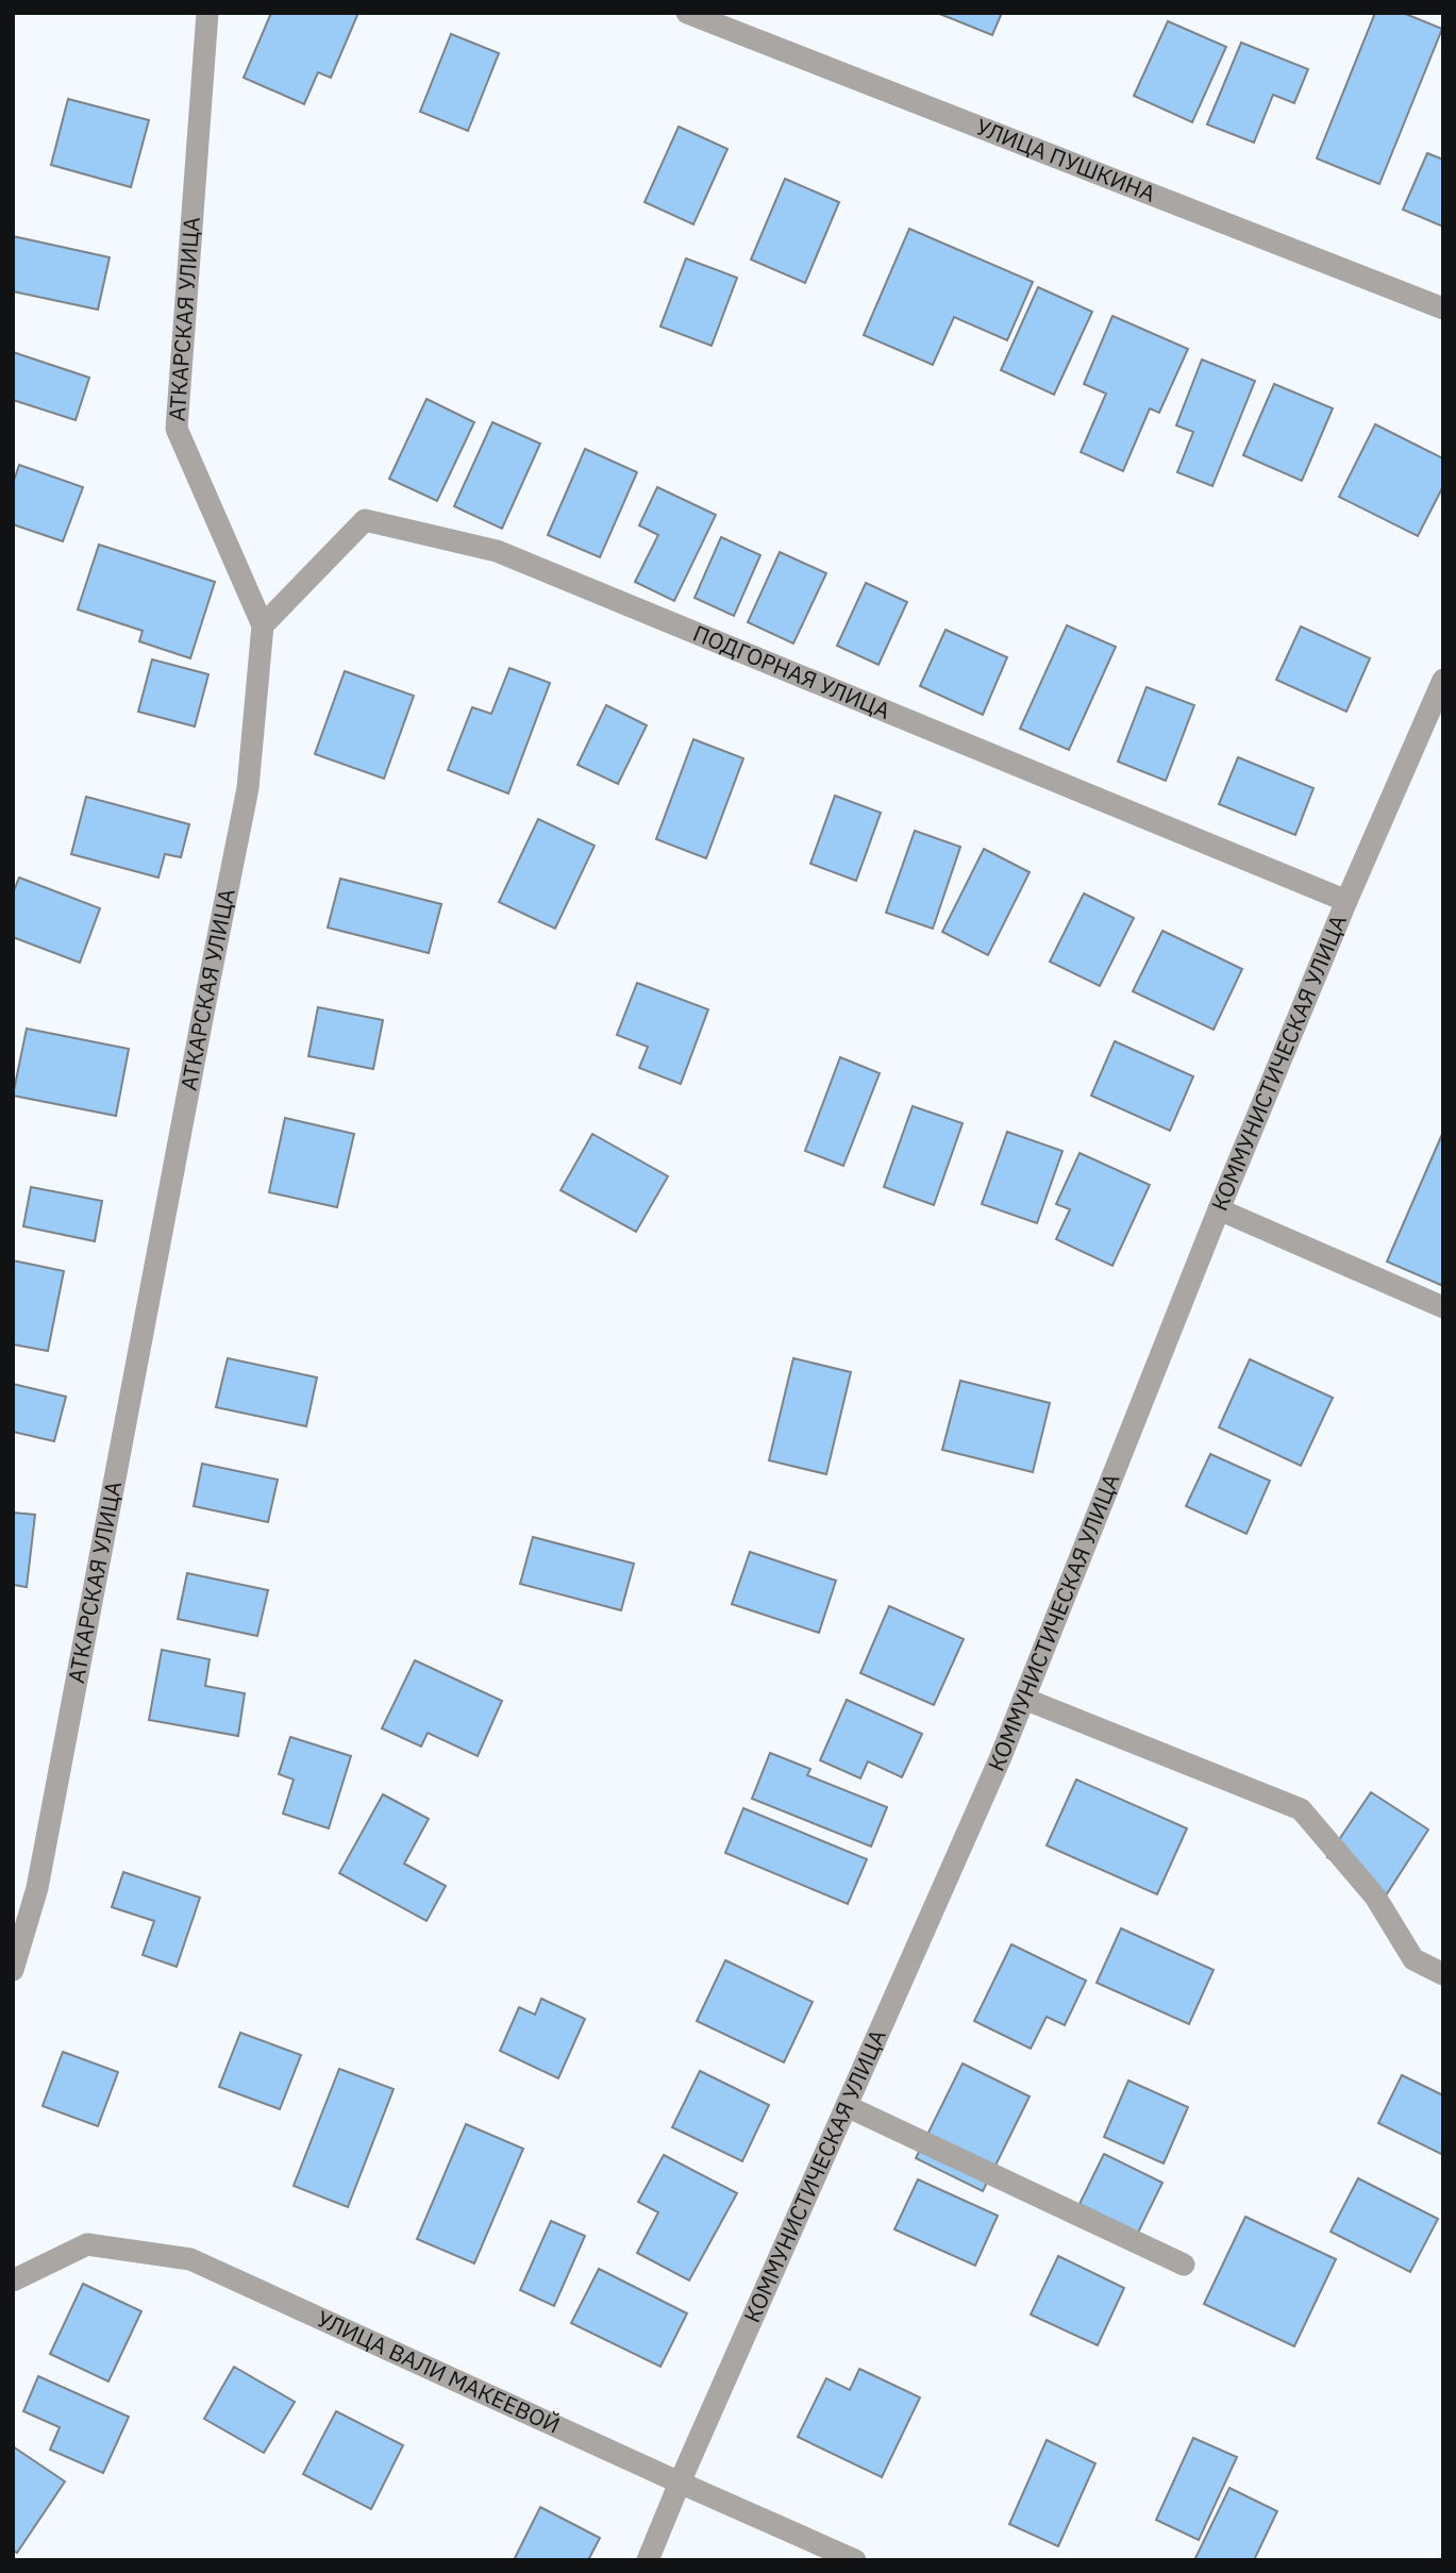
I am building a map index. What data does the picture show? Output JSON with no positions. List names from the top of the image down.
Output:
{
  "streets": {
    "street": [
      "УЛИЦА ПУШКИНА",
      "АТКАРСКАЯ УЛИЦА",
      "ПОДГОРНАЯ УЛИЦА",
      "КОММУНИСТИЧЕСКАЯ УЛИЦА",
      "УЛИЦА ВАЛИ МАКЕЕВОЙ"
    ]
  },
  "crossings": [
    ["АТКАРСКАЯ УЛИЦА", "ПОДГОРНАЯ УЛИЦА"],
    ["ПОДГОРНАЯ УЛИЦА", "КОММУНИСТИЧЕСКАЯ УЛИЦА"],
    ["КОММУНИСТИЧЕСКАЯ УЛИЦА", "УЛИЦА ВАЛИ МАКЕЕВОЙ"]
  ]
}
